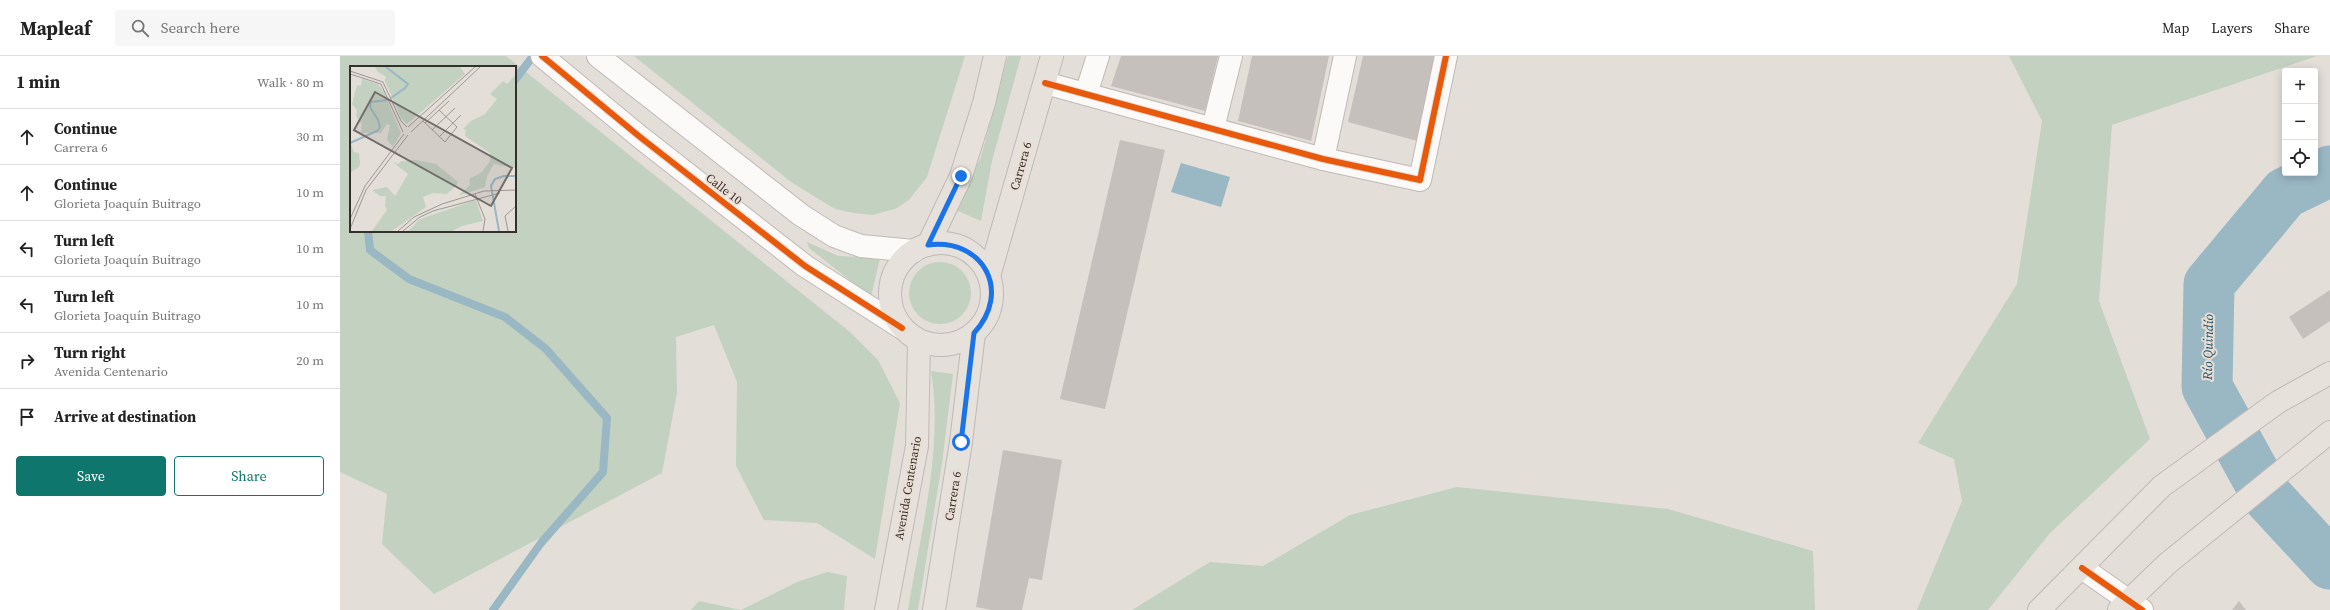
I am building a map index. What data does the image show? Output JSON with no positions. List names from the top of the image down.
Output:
{
  "streets": {
    "main road": ["Carrera 6", "Avenida Centenario"],
    "street": ["Calle 10"]
  },
  "crossings": [
    ["Carrera 6", "Calle 10"],
    ["Carrera 6", "Avenida Centenario"],
    ["Calle 10", "Avenida Centenario"]
  ],
  "water": ["Río Quindío"],
  "page": {
    "header": "Mapleaf",
    "search": "Search here",
    "nav": ["Map", "Layers", "Share"],
    "heading": ["1 min", "Walk · 80 m"],
    "map_buttons": ["+", "−"],
    "list": [
      ["Continue", "Carrera 6", "30 m"],
      ["Continue", "Glorieta Joaquín Buitrago", "10 m"],
      ["Turn left", "Glorieta Joaquín Buitrago", "10 m"],
      ["Turn left", "Glorieta Joaquín Buitrago", "10 m"],
      ["Turn right", "Avenida Centenario", "20 m"],
      "Arrive at destination"
    ],
    "buttons": ["Save", "Share"]
  }
}
